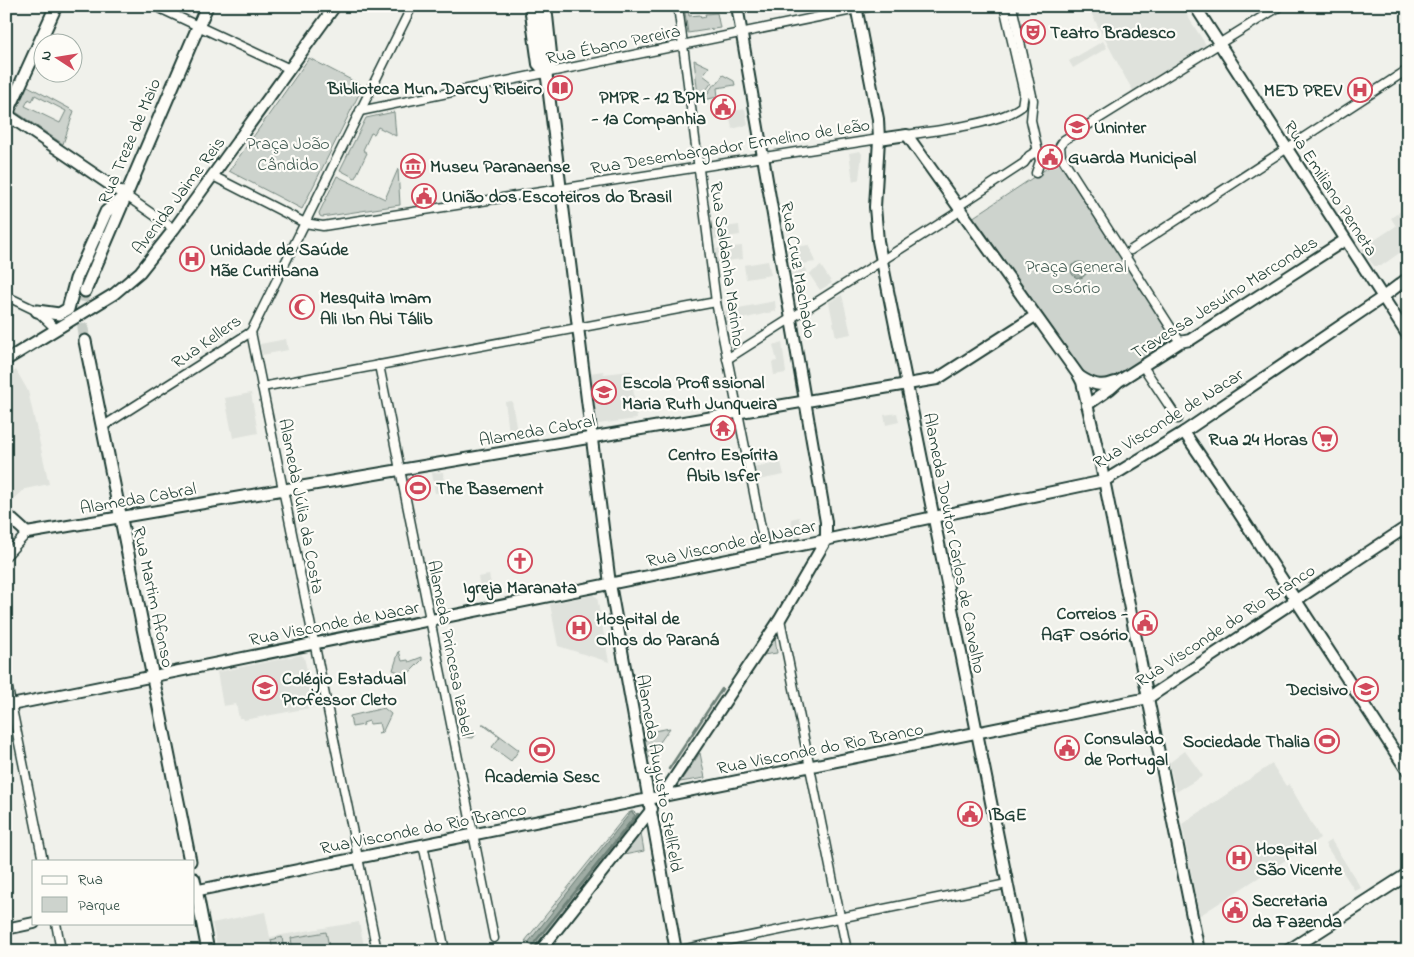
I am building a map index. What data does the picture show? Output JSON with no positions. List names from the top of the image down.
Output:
{
  "streets": {
    "main road": ["Rua Treze de Maio", "Rua Martim Afonso"],
    "street": [
      "Rua Ébano Pereira",
      "Rua Desembargador Ermelino de Leão",
      "Rua Emiliano Perneta",
      "Avenida Jaime Reis",
      "Rua Saldanha Marinho",
      "Rua Cruz Machado",
      "Travessa Jesuíno Marcondes",
      "Rua Kellers",
      "Rua Visconde de Nacar",
      "Alameda Cabral",
      "Alameda Júlia da Costa",
      "Alameda Doutor Carlos de Carvalho",
      "Rua Visconde do Rio Branco",
      "Alameda Princesa Izabel",
      "Alameda Augusto Stellfeld"
    ]
  },
  "crossings": [
    ["Rua Ébano Pereira", "Rua Saldanha Marinho"],
    ["Rua Ébano Pereira", "Rua Cruz Machado"],
    ["Rua Ébano Pereira", "Rua Kellers"],
    ["Rua Ébano Pereira", "Alameda Doutor Carlos de Carvalho"],
    ["Rua Ébano Pereira", "Alameda Augusto Stellfeld"],
    ["Rua Desembargador Ermelino de Leão", "Avenida Jaime Reis"],
    ["Rua Desembargador Ermelino de Leão", "Rua Saldanha Marinho"],
    ["Rua Desembargador Ermelino de Leão", "Rua Cruz Machado"],
    ["Rua Desembargador Ermelino de Leão", "Rua Kellers"],
    ["Rua Desembargador Ermelino de Leão", "Alameda Doutor Carlos de Carvalho"],
    ["Rua Desembargador Ermelino de Leão", "Alameda Augusto Stellfeld"],
    ["Rua Emiliano Perneta", "Travessa Jesuíno Marcondes"],
    ["Rua Emiliano Perneta", "Rua Visconde de Nacar"],
    ["Rua Saldanha Marinho", "Rua Visconde de Nacar"],
    ["Rua Saldanha Marinho", "Alameda Cabral"],
    ["Rua Cruz Machado", "Rua Visconde de Nacar"],
    ["Rua Cruz Machado", "Alameda Cabral"],
    ["Rua Kellers", "Alameda Júlia da Costa"],
    ["Rua Kellers", "Rua Martim Afonso"],
    ["Rua Visconde de Nacar", "Alameda Júlia da Costa"],
    ["Rua Visconde de Nacar", "Alameda Doutor Carlos de Carvalho"],
    ["Rua Visconde de Nacar", "Rua Martim Afonso"],
    ["Rua Visconde de Nacar", "Alameda Princesa Izabel"],
    ["Rua Visconde de Nacar", "Alameda Augusto Stellfeld"],
    ["Alameda Cabral", "Alameda Júlia da Costa"],
    ["Alameda Cabral", "Alameda Doutor Carlos de Carvalho"],
    ["Alameda Cabral", "Rua Martim Afonso"],
    ["Alameda Cabral", "Alameda Princesa Izabel"],
    ["Alameda Cabral", "Alameda Augusto Stellfeld"],
    ["Alameda Júlia da Costa", "Rua Visconde do Rio Branco"],
    ["Alameda Doutor Carlos de Carvalho", "Rua Visconde do Rio Branco"],
    ["Rua Visconde do Rio Branco", "Alameda Princesa Izabel"],
    ["Rua Visconde do Rio Branco", "Alameda Augusto Stellfeld"]
  ],
  "parks": ["Praça João Cândido", "Praça General Osório"],
  "places": {
    "theatre": ["Teatro Bradesco"],
    "library": ["Biblioteca Mun. Darcy Ribeiro"],
    "hospital": [
      "MED PREV",
      "Unidade de Saúde Mãe Curitibana",
      "Hospital de Olhos do Paraná",
      "Hospital São Vicente"
    ],
    "public building": [
      "PMPR - 12 BPM - 1a Companhia",
      "Guarda Municipal",
      "União dos Escoteiros do Brasil",
      "Correios - AGF Osório",
      "Consulado de Portugal",
      "IBGE",
      "Secretaria da Fazenda"
    ],
    "school or university": [
      "Uninter",
      "Escola Profissional Maria Ruth Junqueira",
      "Colégio Estadual Professor Cleto",
      "Decisivo"
    ],
    "museum": ["Museu Paranaense"],
    "mosque": ["Mesquita Imam Ali Ibn Abi Tálib"],
    "temple": ["Centro Espírita Abib Isfer"],
    "supermarket": ["Rua 24 Horas"],
    "sports": ["The Basement", "Sociedade Thalia", "Academia Sesc"],
    "church": ["Igreja Maranata"]
  },
  "legend": ["Rua", "Parque"],
  "north": "left"
}
